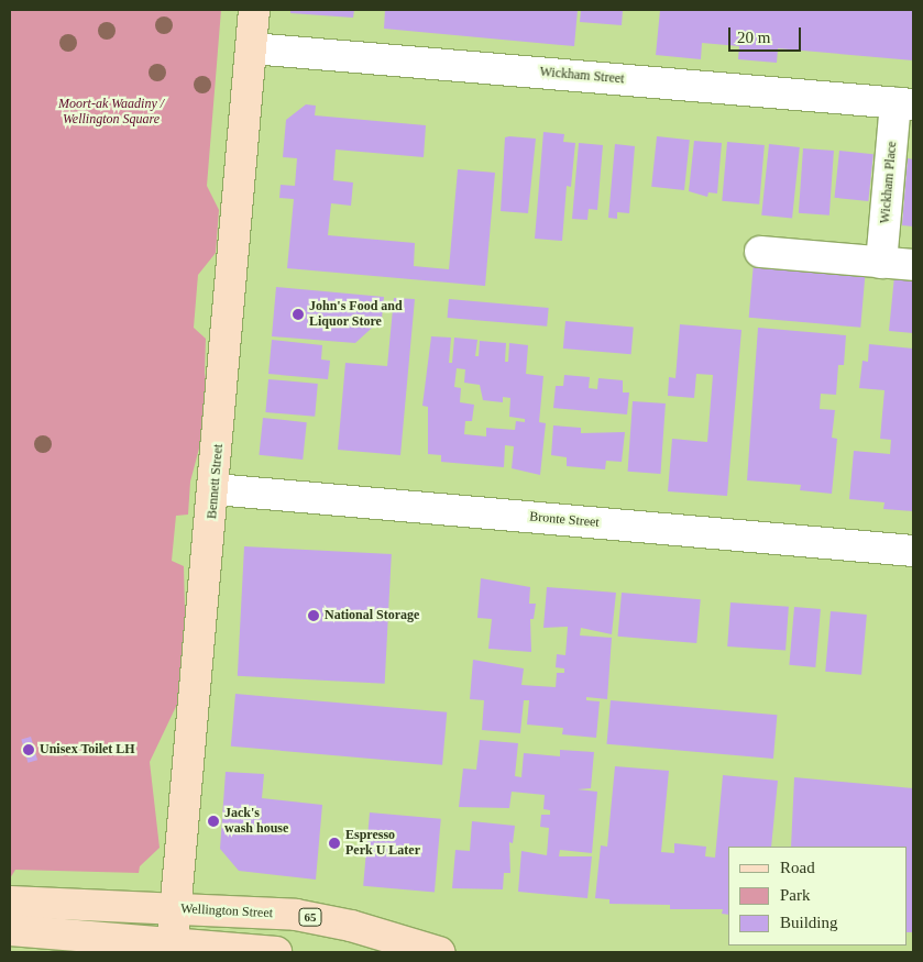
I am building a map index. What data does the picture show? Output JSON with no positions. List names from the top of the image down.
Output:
{
  "streets": {
    "main road": ["Bennett Street", "Wellington Street", "65"],
    "street": ["Wickham Street", "Wickham Place", "Bronte Street"]
  },
  "crossings": [
    ["Wickham Street", "Wickham Place"],
    ["Wickham Street", "Bennett Street"],
    ["Bennett Street", "Bronte Street"],
    ["Bennett Street", "Wellington Street"]
  ],
  "parks": ["Moort-ak Waadiny / Wellington Square"],
  "places": [
    "John's Food and Liquor Store",
    "National Storage",
    "Unisex Toilet LH",
    "Jack's wash house",
    "Espresso Perk U Later"
  ],
  "legend": ["Road", "Park", "Building"],
  "scale_bar": "20 m"
}
